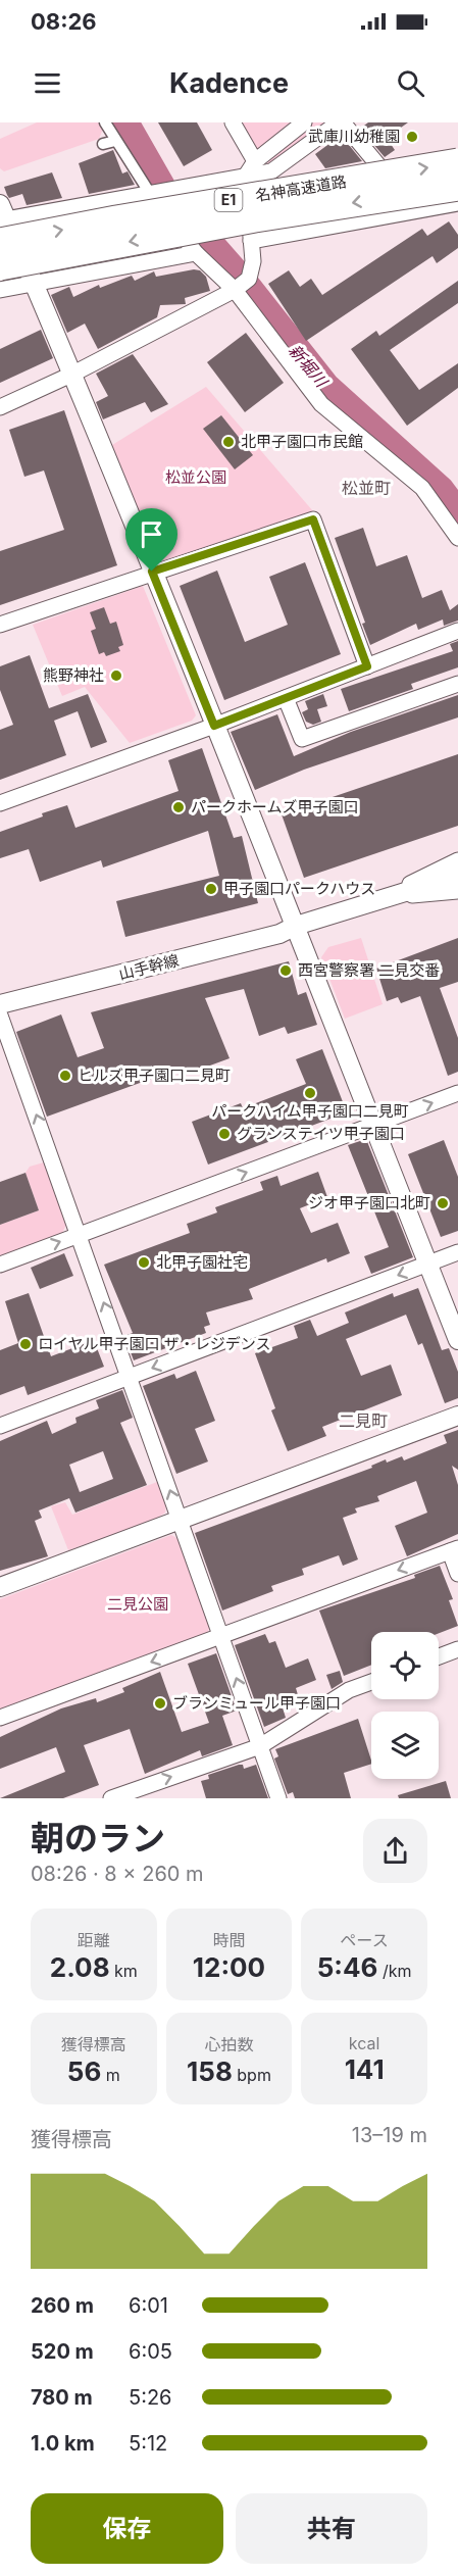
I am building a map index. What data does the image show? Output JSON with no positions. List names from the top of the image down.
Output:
{
  "streets": {
    "highway": ["名神高速道路", "E1"],
    "street": ["山手幹線"]
  },
  "districts": ["松並町", "二見町"],
  "water": ["新堀川"],
  "parks": ["松並公園", "二見公園"],
  "places": [
    "武庫川幼稚園",
    "北甲子園口市民館",
    "熊野神社",
    "パークホームズ甲子園口",
    "甲子園口パークハウス",
    "西宮警察署 二見交番",
    "ヒルズ甲子園口二見町",
    "パークハイム甲子園口二見町",
    "グランステイツ甲子園口",
    "ジオ甲子園口北町",
    "北甲子園社宅",
    "ロイヤル甲子園口 ザ・レジデンス",
    "ブランミュール甲子園口"
  ],
  "page": {
    "status": "08:26",
    "header": "Kadence",
    "heading": ["朝のラン", "08:26 · 8 × 260 m"],
    "stats": [
      ["距離", "2.08 km"],
      ["時間", "12:00"],
      ["ペース", "5:46 /km"],
      ["獲得標高", "56 m"],
      ["心拍数", "158 bpm"],
      ["kcal", "141"]
    ],
    "chart": ["獲得標高", "13–19 m"],
    "list": [
      {
        "name": "260 m",
        "note": "6:01"
      },
      {
        "name": "520 m",
        "note": "6:05"
      },
      {
        "name": "780 m",
        "note": "5:26"
      },
      {
        "name": "1.0 km",
        "note": "5:12"
      }
    ],
    "buttons": ["保存", "共有"]
  }
}
